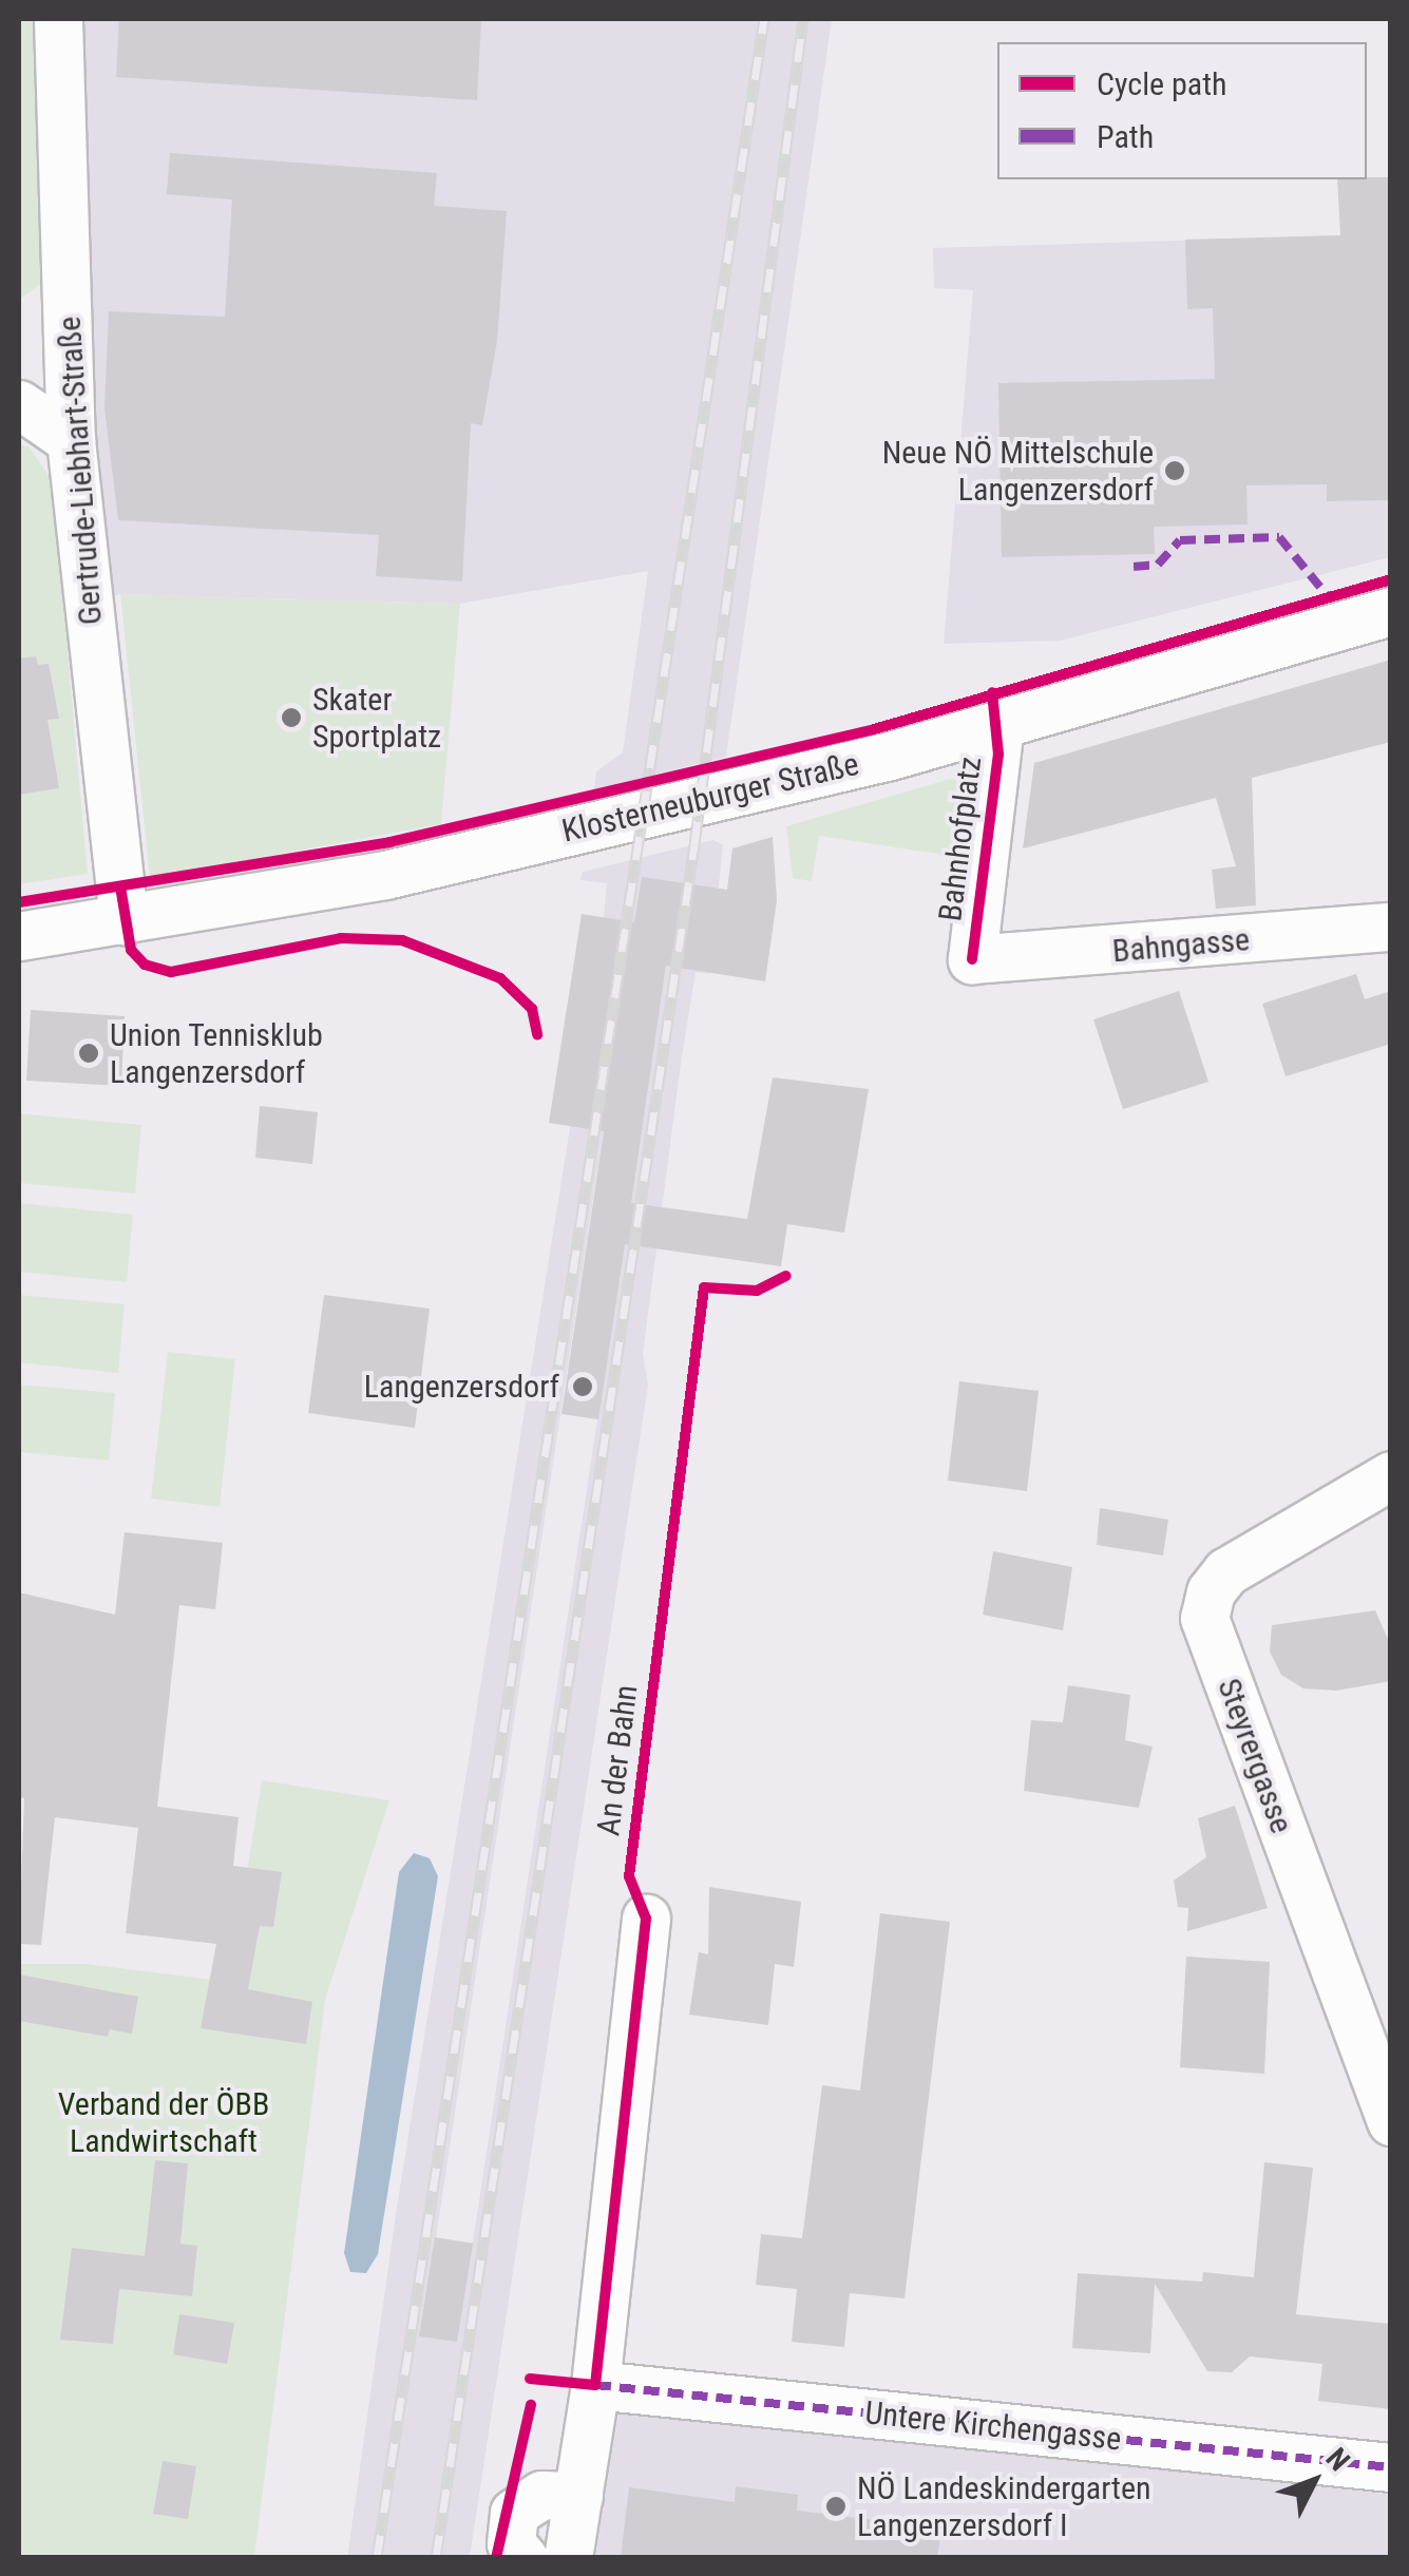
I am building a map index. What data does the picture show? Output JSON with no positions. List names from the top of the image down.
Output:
{
  "streets": {
    "street": [
      "Gertrude-Liebhart-Straße",
      "Klosterneuburger Straße",
      "Bahnhofplatz",
      "Bahngasse",
      "Steyrergasse",
      "Untere Kirchengasse"
    ],
    "cycle path": ["An der Bahn"]
  },
  "crossings": [
    ["Gertrude-Liebhart-Straße", "Klosterneuburger Straße"],
    ["Klosterneuburger Straße", "Bahnhofplatz"],
    ["Bahnhofplatz", "Bahngasse"]
  ],
  "parks": ["Verband der ÖBB Landwirtschaft"],
  "places": [
    "Neue NÖ Mittelschule Langenzersdorf",
    "Skater Sportplatz",
    "Union Tennisklub Langenzersdorf",
    "Langenzersdorf",
    "NÖ Landeskindergarten Langenzersdorf I"
  ],
  "legend": ["Cycle path", "Path"],
  "north": "top right"
}
